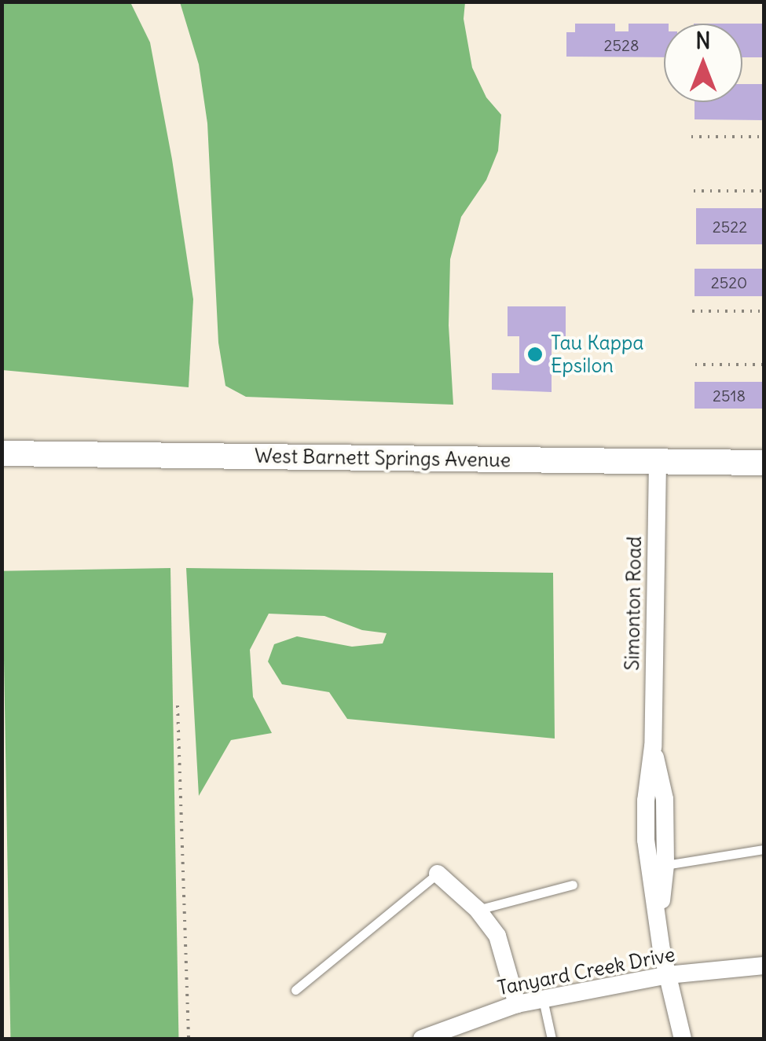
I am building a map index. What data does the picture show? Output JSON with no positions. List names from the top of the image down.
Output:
{
  "streets": {
    "street": ["West Barnett Springs Avenue", "Simonton Road", "Tanyard Creek Drive"]
  },
  "crossings": [
    ["West Barnett Springs Avenue", "Simonton Road"],
    ["Simonton Road", "Tanyard Creek Drive"]
  ],
  "places": ["Tau Kappa Epsilon"],
  "house_numbers": [
    "2528",
    "2522",
    "2520",
    "2518"
  ],
  "north": "top"
}
